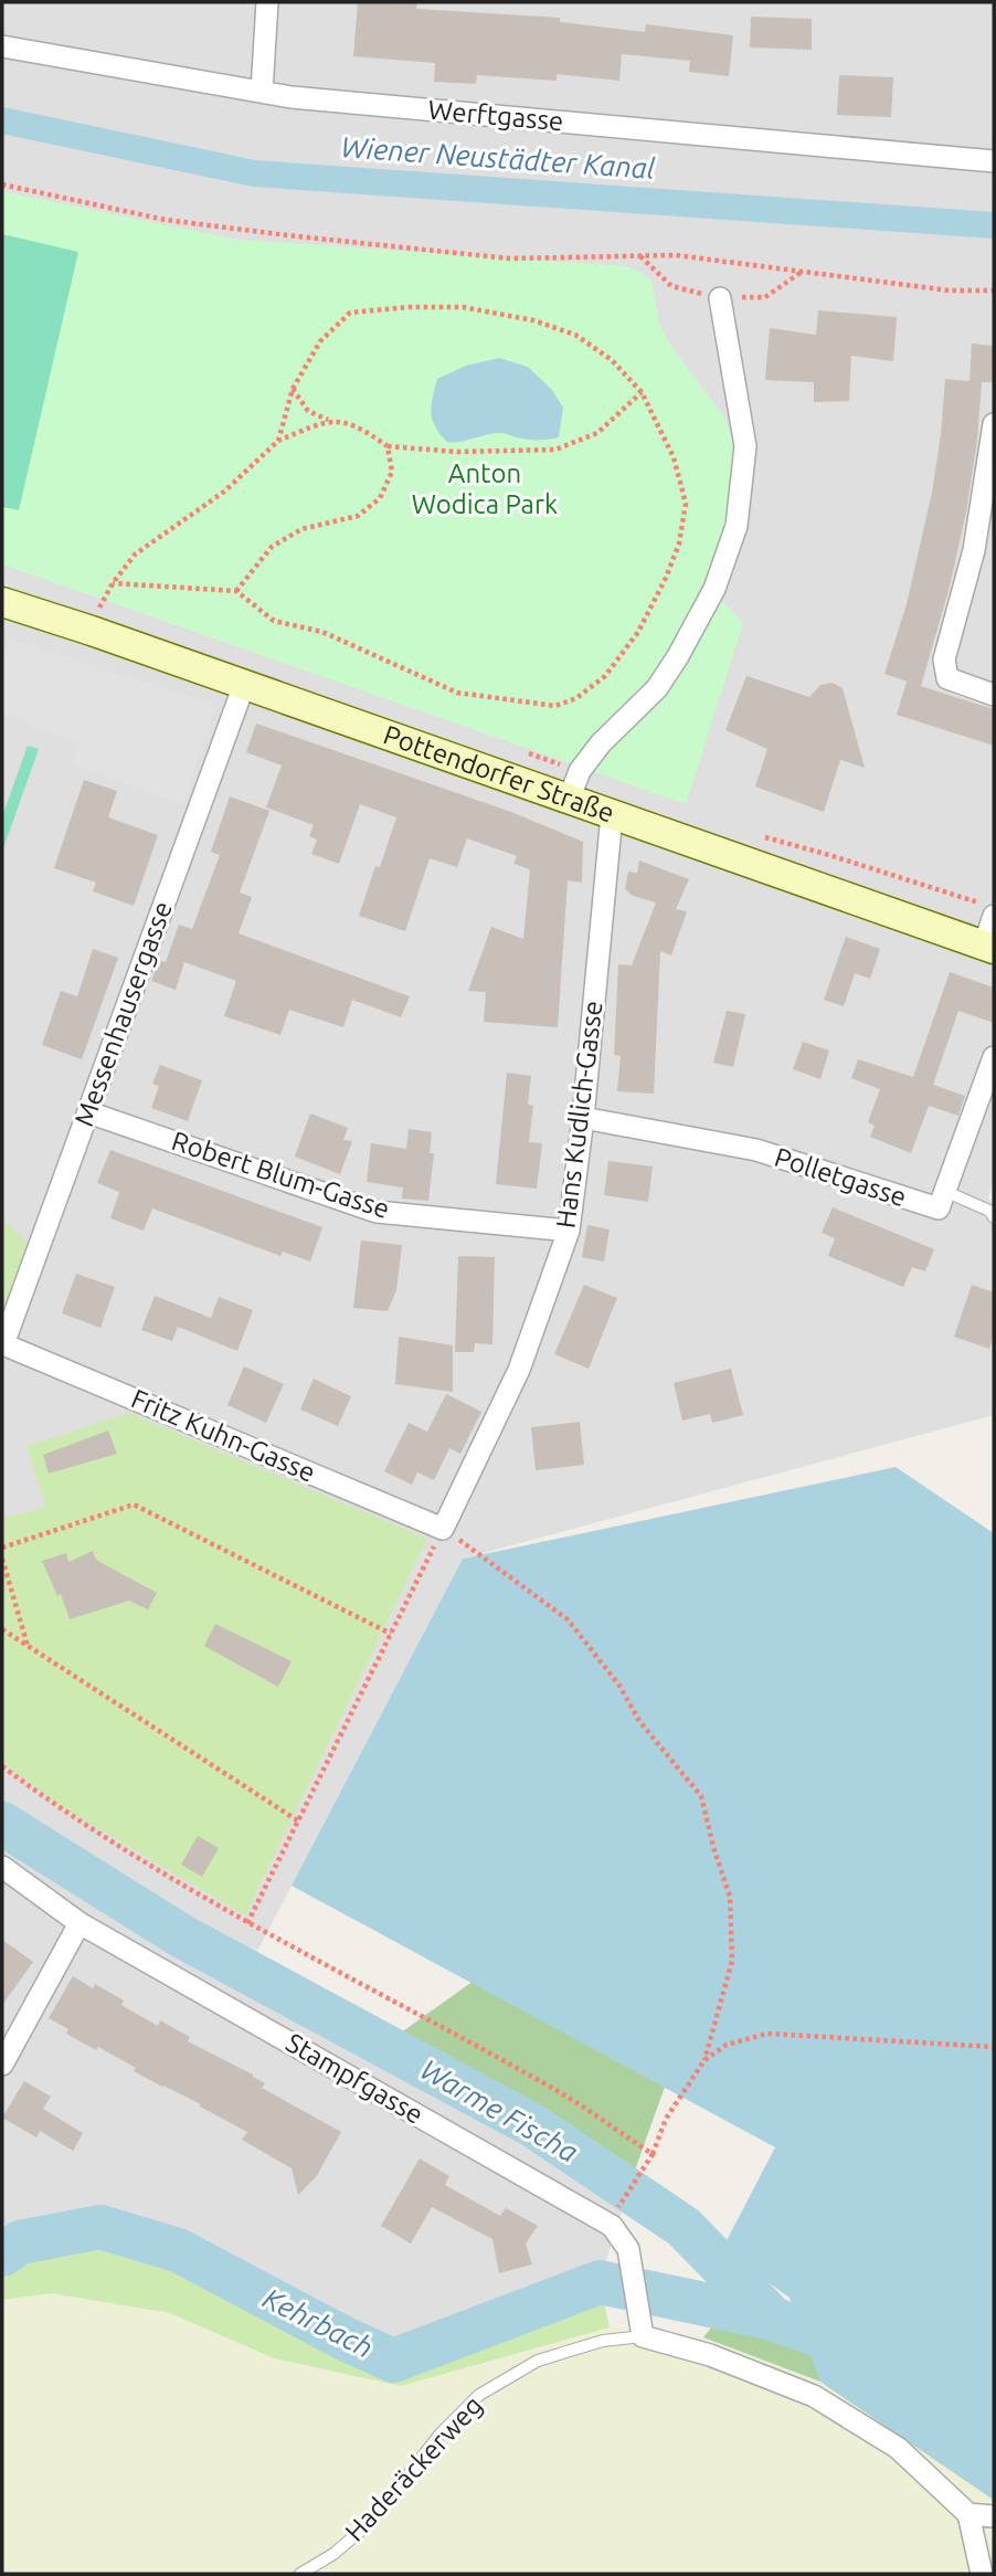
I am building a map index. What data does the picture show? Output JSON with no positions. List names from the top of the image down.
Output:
{
  "streets": {
    "main road": ["Pottendorfer Straße"],
    "street": [
      "Werftgasse",
      "Messenhausergasse",
      "Hans Kudlich-Gasse",
      "Robert Blum-Gasse",
      "Polletgasse",
      "Fritz Kuhn-Gasse",
      "Stampfgasse",
      "Haderäckerweg"
    ]
  },
  "crossings": [
    ["Pottendorfer Straße", "Messenhausergasse"],
    ["Pottendorfer Straße", "Hans Kudlich-Gasse"],
    ["Messenhausergasse", "Robert Blum-Gasse"],
    ["Messenhausergasse", "Fritz Kuhn-Gasse"],
    ["Hans Kudlich-Gasse", "Robert Blum-Gasse"],
    ["Hans Kudlich-Gasse", "Polletgasse"],
    ["Hans Kudlich-Gasse", "Fritz Kuhn-Gasse"],
    ["Stampfgasse", "Haderäckerweg"]
  ],
  "water": ["Wiener Neustädter Kanal", "Warme Fischa", "Kehrbach"],
  "parks": ["Anton Wodica Park"]
}
